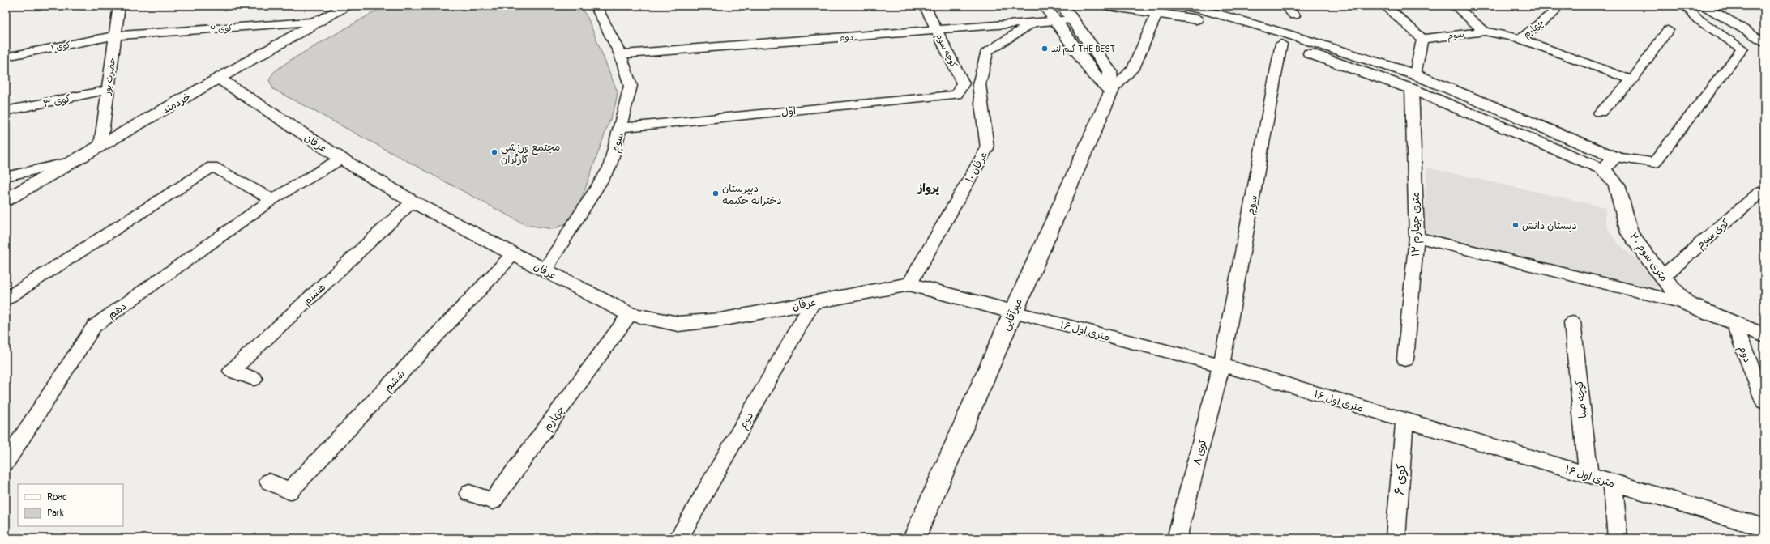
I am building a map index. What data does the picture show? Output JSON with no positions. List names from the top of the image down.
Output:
{
  "streets": {
    "street": [
      "کوی ۲",
      "چهارم",
      "سوم",
      "دوم",
      "کوی ۱",
      "کوچه سوم",
      "حضرت پور",
      "کوی ۳",
      "خردمند",
      "اول",
      "عرفان",
      "عرفان ۱۰",
      "۱۲ متری چهارم",
      "کوی سوم",
      "۲۰ متری سوم",
      "هشتم",
      "دهم",
      "میرآقایی",
      "۱۶ متری اول",
      "ششم",
      "کوچه صبا",
      "کوی ۸",
      "کوی ۶"
    ]
  },
  "crossings": [
    ["کوی ۲", "کوی ۱"],
    ["کوی ۲", "حضرت پور"],
    ["کوی ۲", "خردمند"],
    ["چهارم", "سوم"],
    ["چهارم", "عرفان"],
    ["سوم", "دوم"],
    ["سوم", "اول"],
    ["سوم", "عرفان"],
    ["سوم", "۱۶ متری اول"],
    ["سوم", "کوی ۸"],
    ["دوم", "کوچه سوم"],
    ["دوم", "عرفان"],
    ["دوم", "عرفان ۱۰"],
    ["دوم", "۲۰ متری سوم"],
    ["دوم", "میرآقایی"],
    ["کوی ۱", "حضرت پور"],
    ["کوچه سوم", "اول"],
    ["حضرت پور", "کوی ۳"],
    ["حضرت پور", "خردمند"],
    ["خردمند", "عرفان"],
    ["عرفان", "عرفان ۱۰"],
    ["عرفان", "هشتم"],
    ["عرفان", "دهم"],
    ["عرفان", "۱۶ متری اول"],
    ["عرفان", "ششم"],
    ["عرفان ۱۰", "۱۶ متری اول"],
    ["کوی سوم", "۲۰ متری سوم"],
    ["میرآقایی", "۱۶ متری اول"],
    ["۱۶ متری اول", "کوچه صبا"],
    ["۱۶ متری اول", "کوی ۸"],
    ["۱۶ متری اول", "کوی ۶"]
  ],
  "districts": ["پرواز"],
  "places": [
    "گیم لند THE BEST",
    "مجتمع ورزشی کارگران",
    "دبیرستان دخترانه حکیمه",
    "دبستان دانش"
  ],
  "legend": ["Road", "Park"]
}
